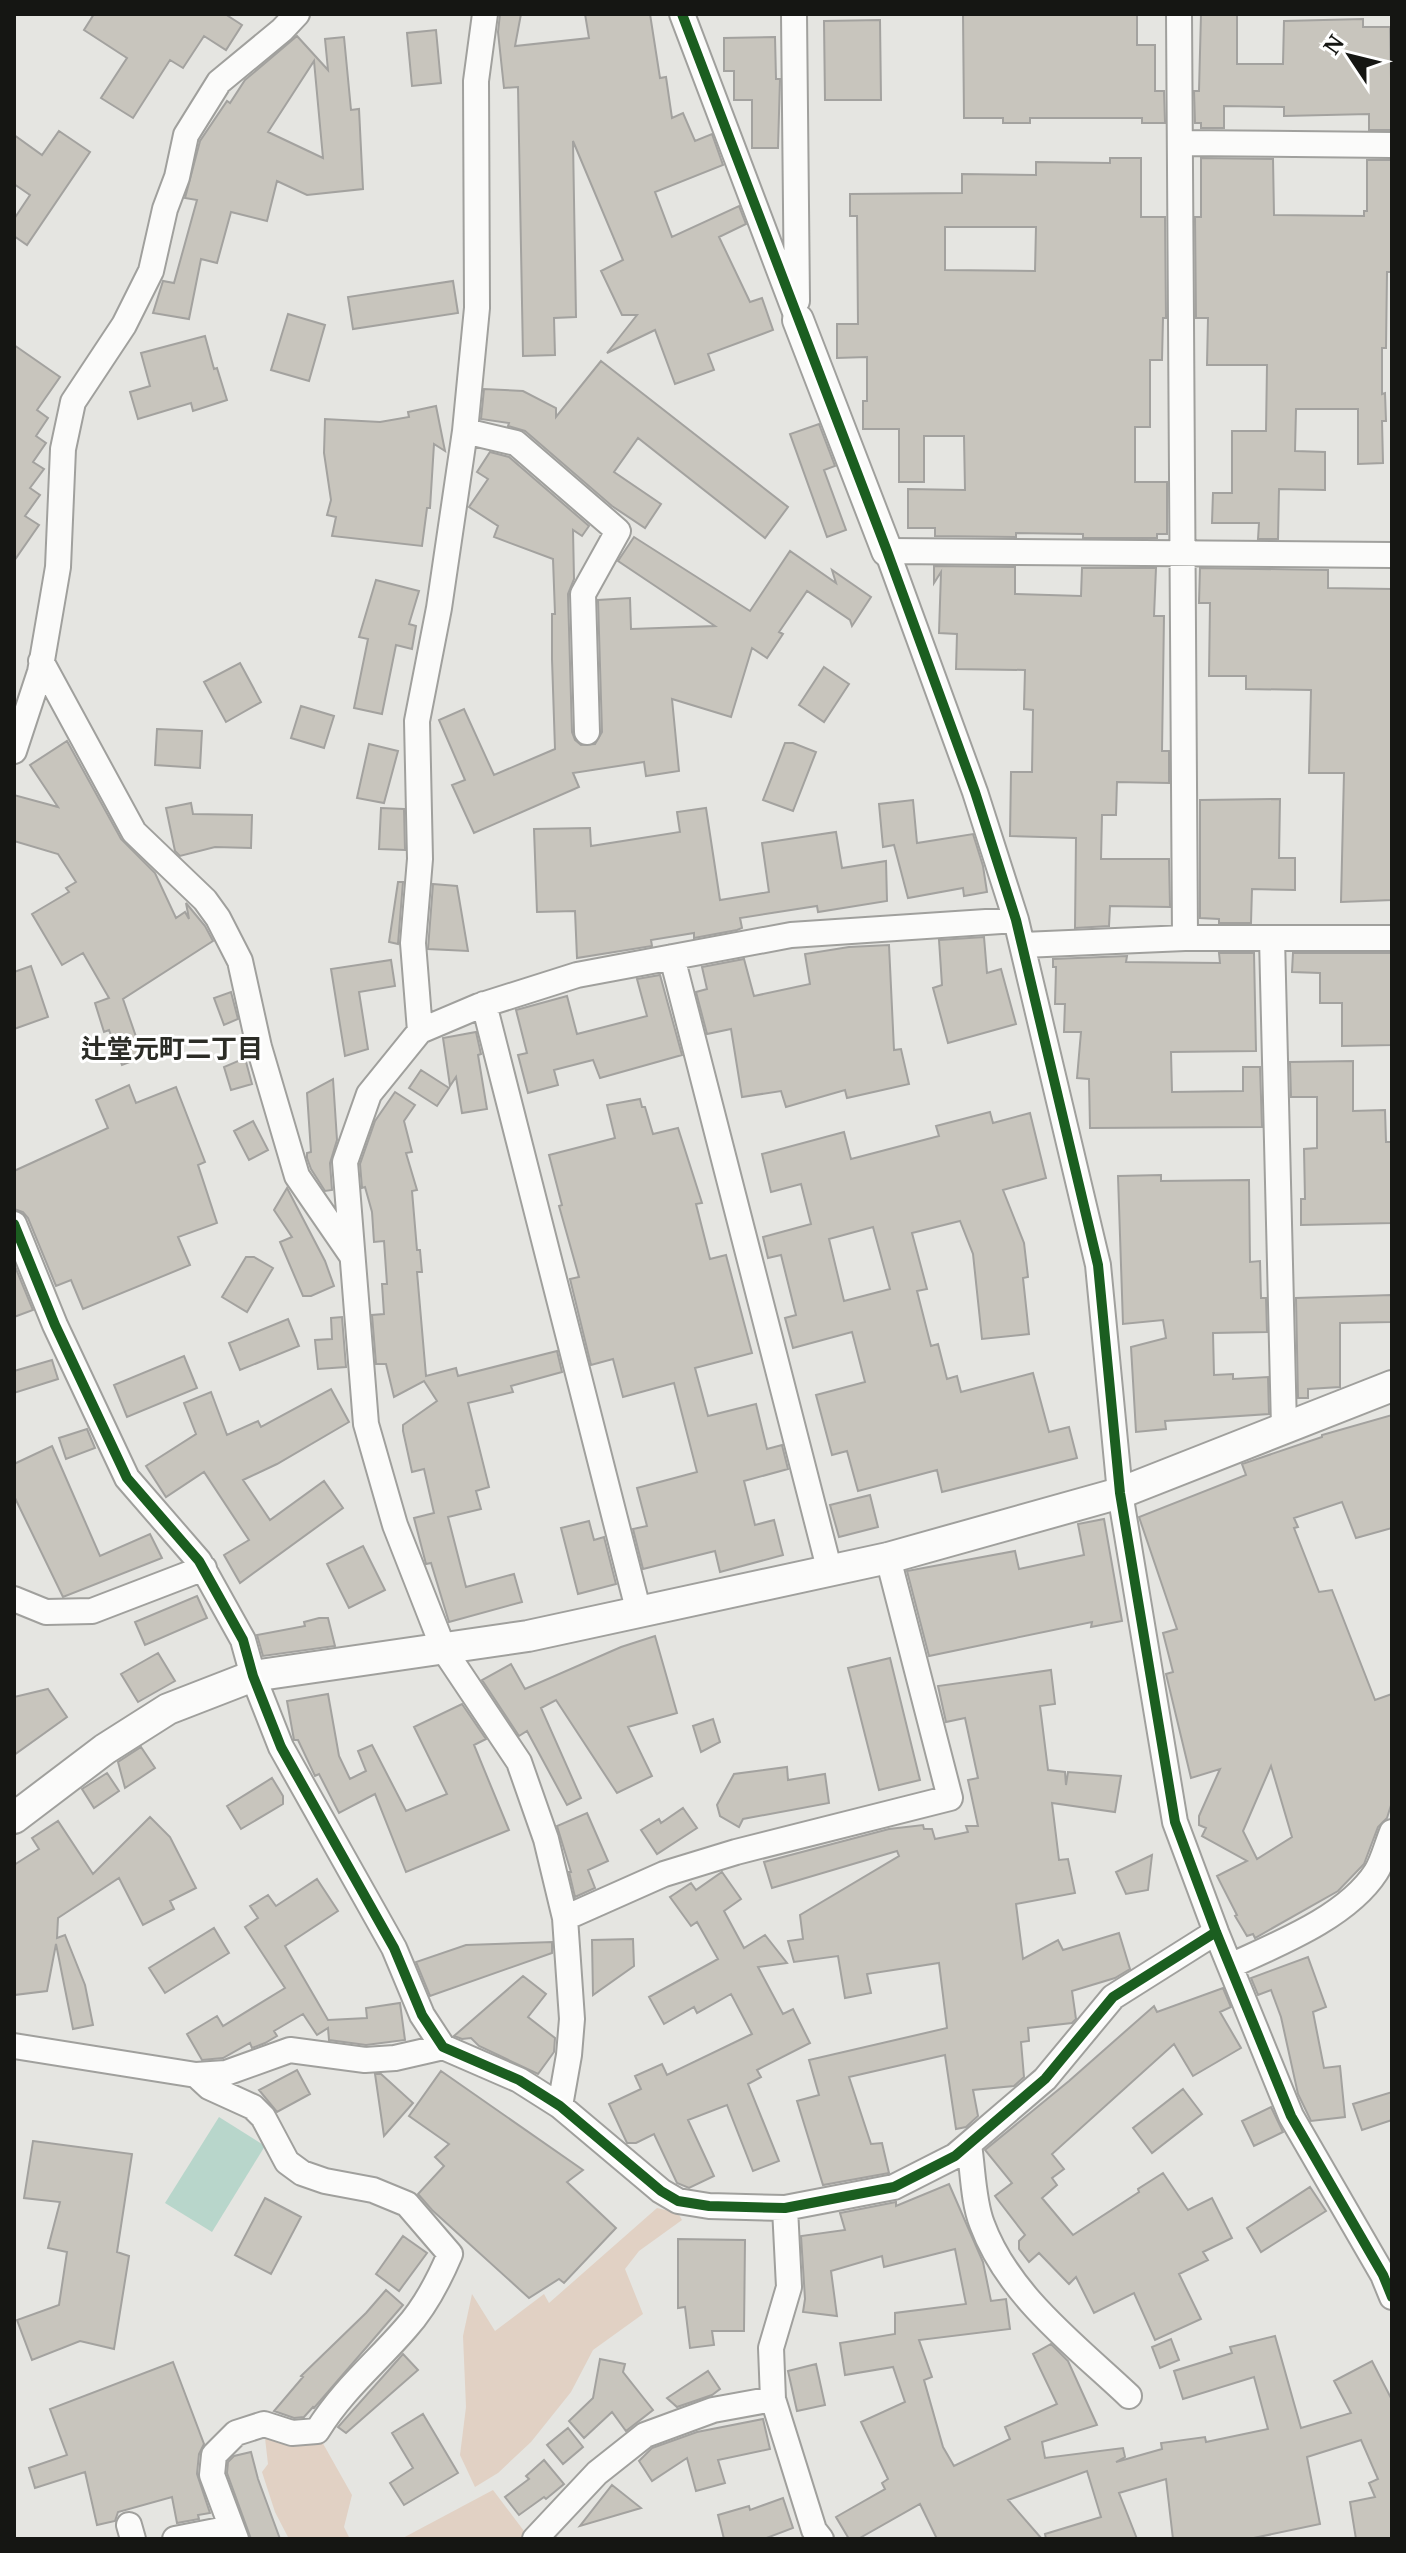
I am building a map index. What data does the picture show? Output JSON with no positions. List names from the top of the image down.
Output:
{
  "districts": ["辻堂元町二丁目"],
  "north": "top left"
}
